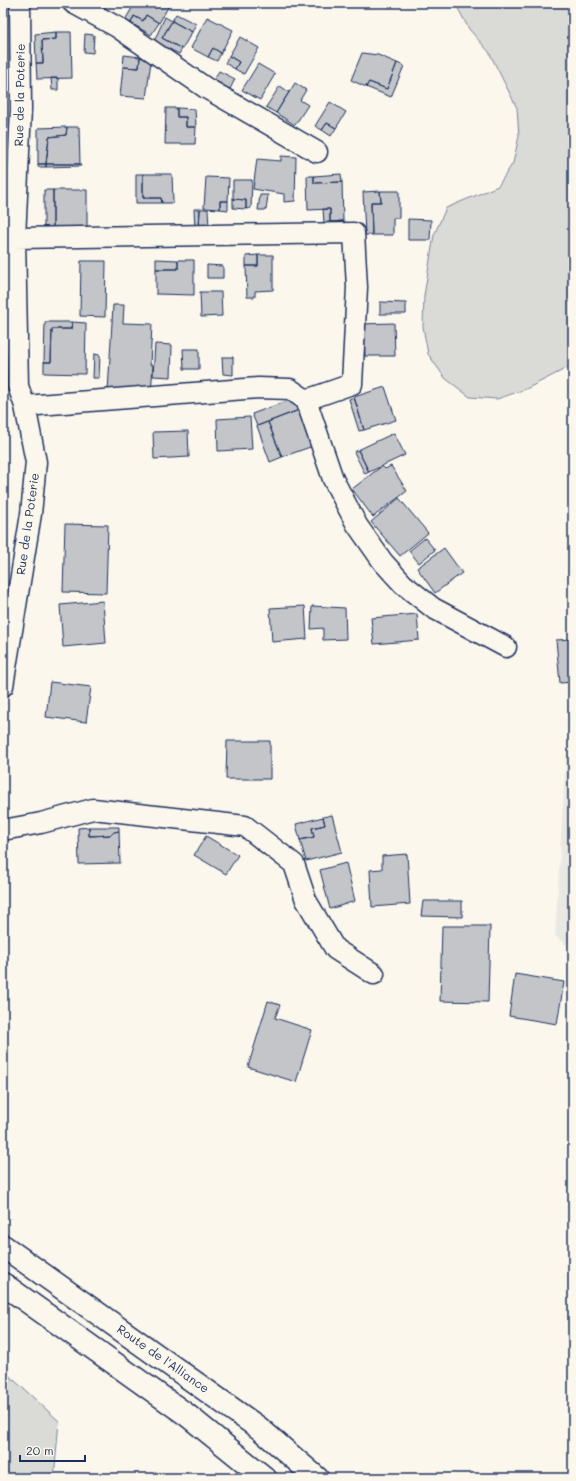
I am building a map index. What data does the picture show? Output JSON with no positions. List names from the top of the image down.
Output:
{
  "streets": {
    "highway": ["Route de l'Alliance"],
    "street": ["Rue de la Poterie"]
  },
  "scale_bar": "20 m"
}
